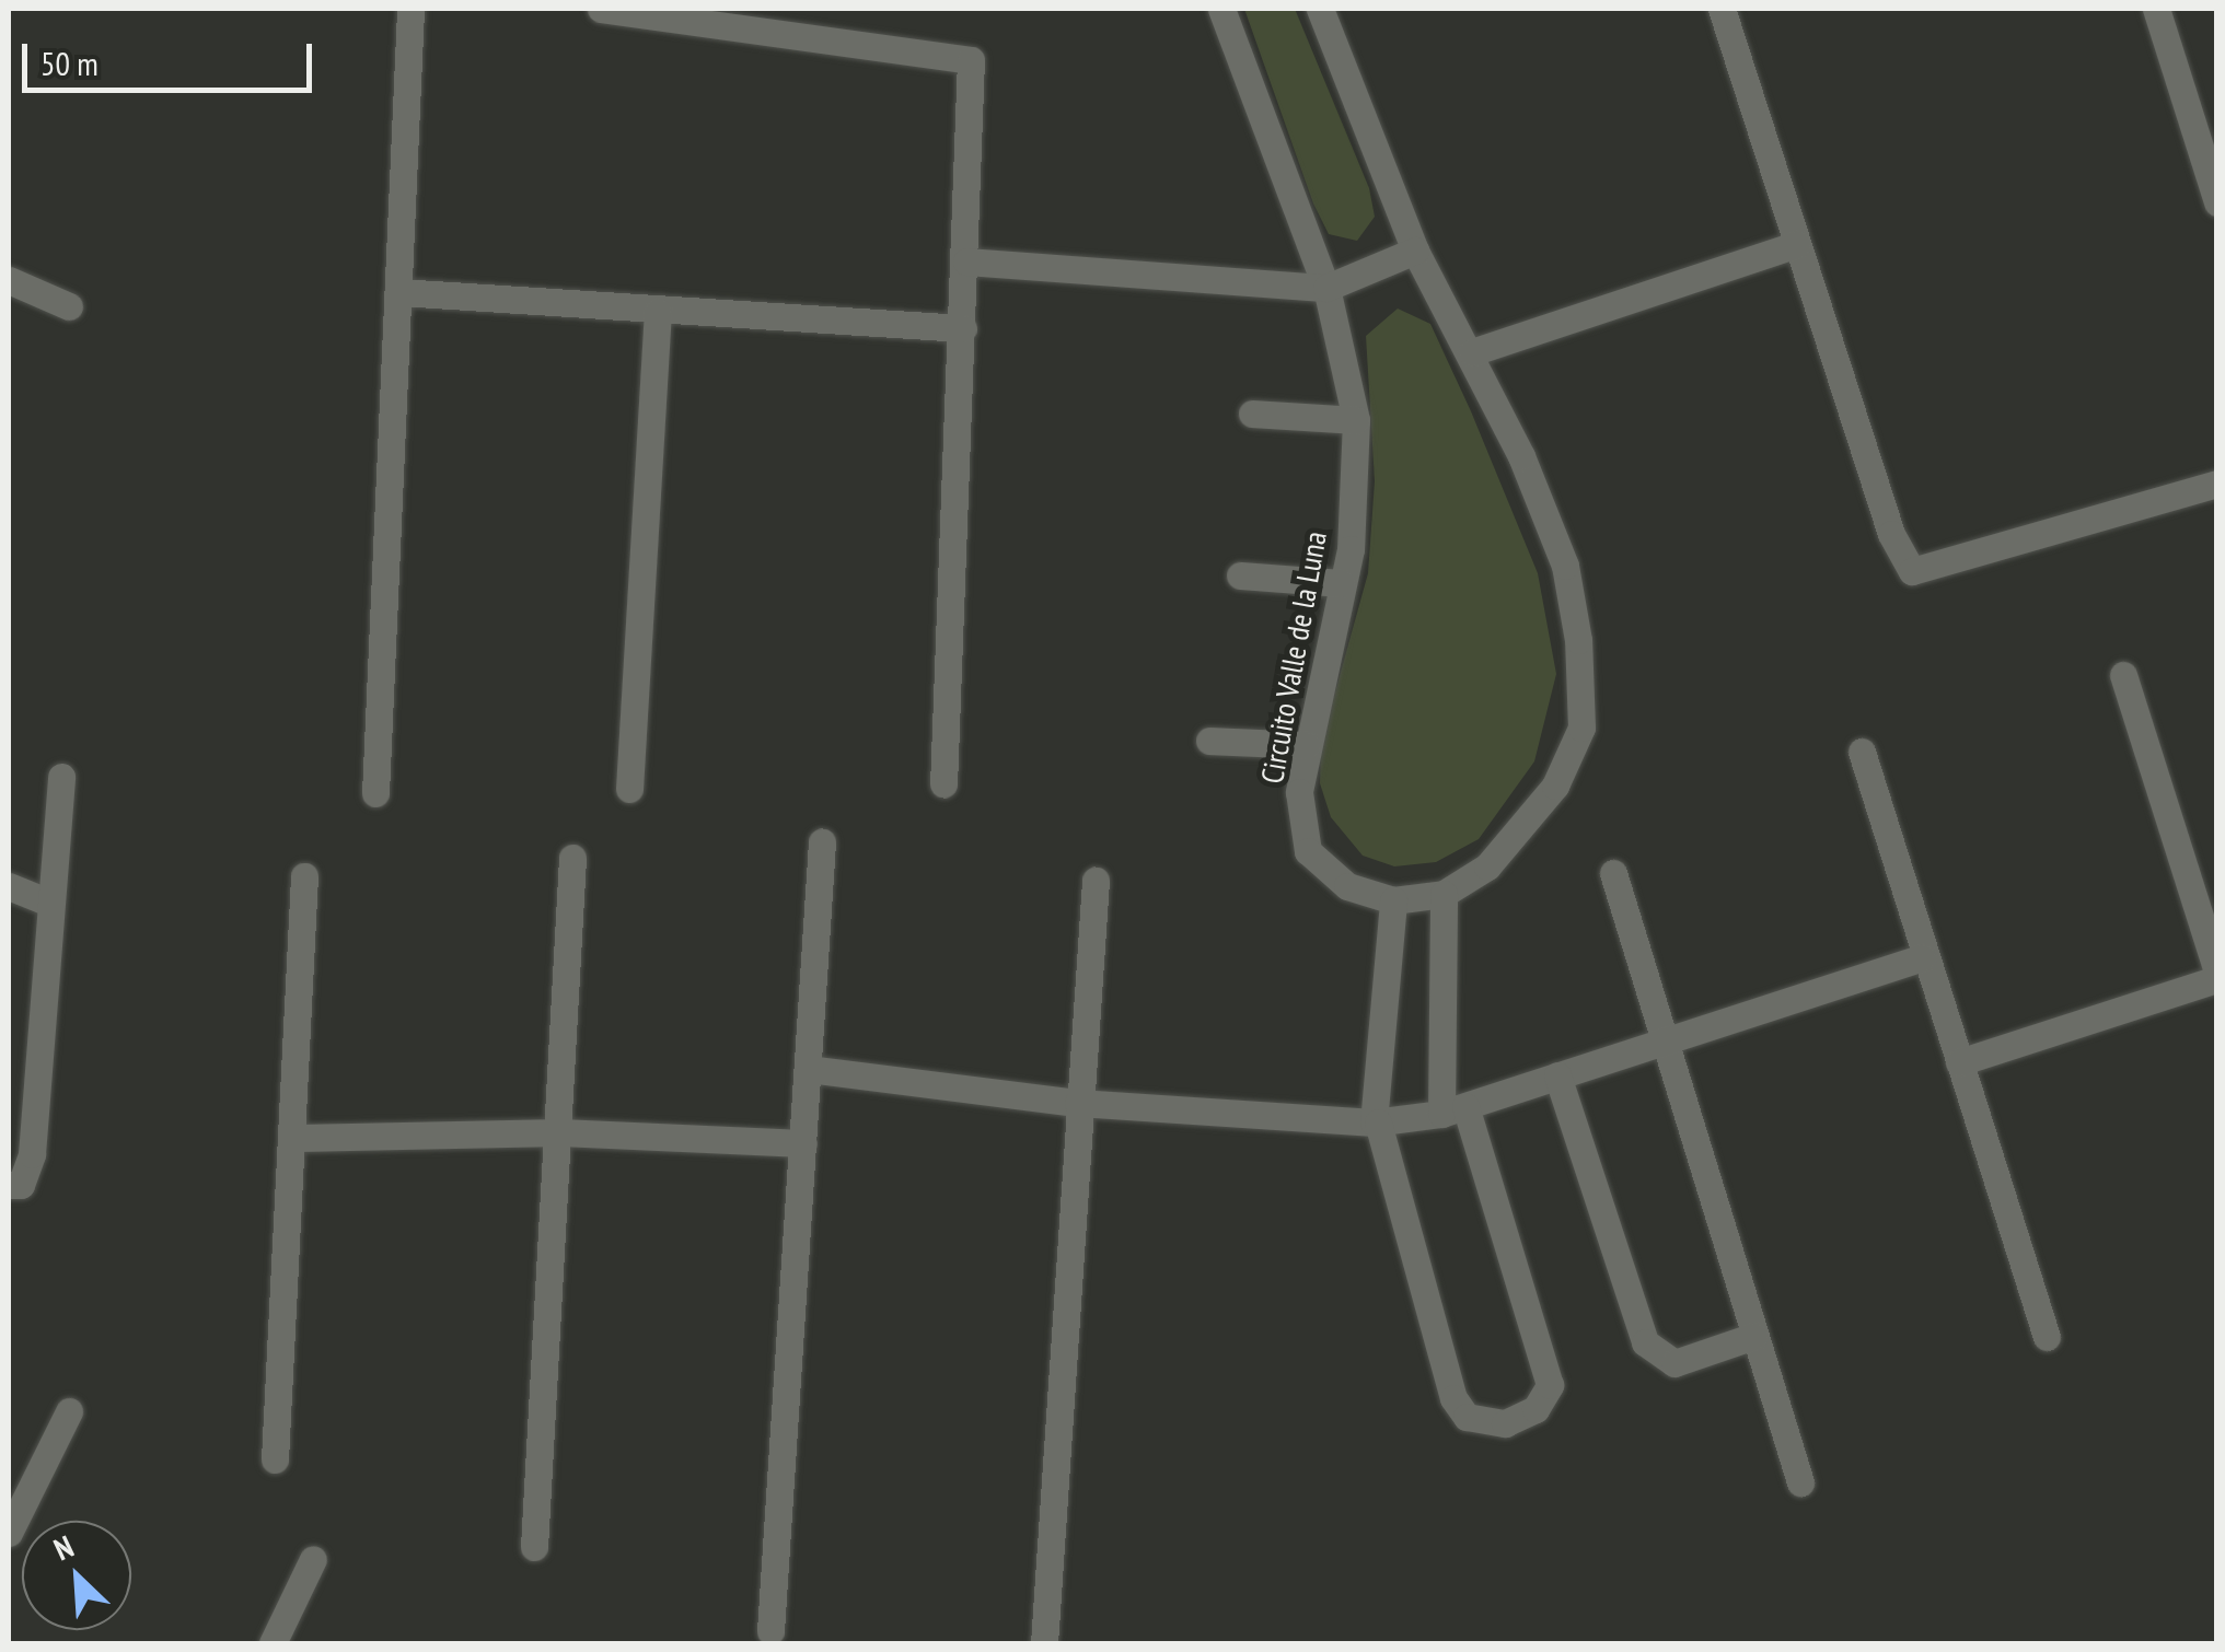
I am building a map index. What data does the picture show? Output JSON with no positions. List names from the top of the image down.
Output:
{
  "streets": {
    "street": ["Circuito Valle de la Luna"]
  },
  "scale_bar": "50 m",
  "north": "top left"
}
